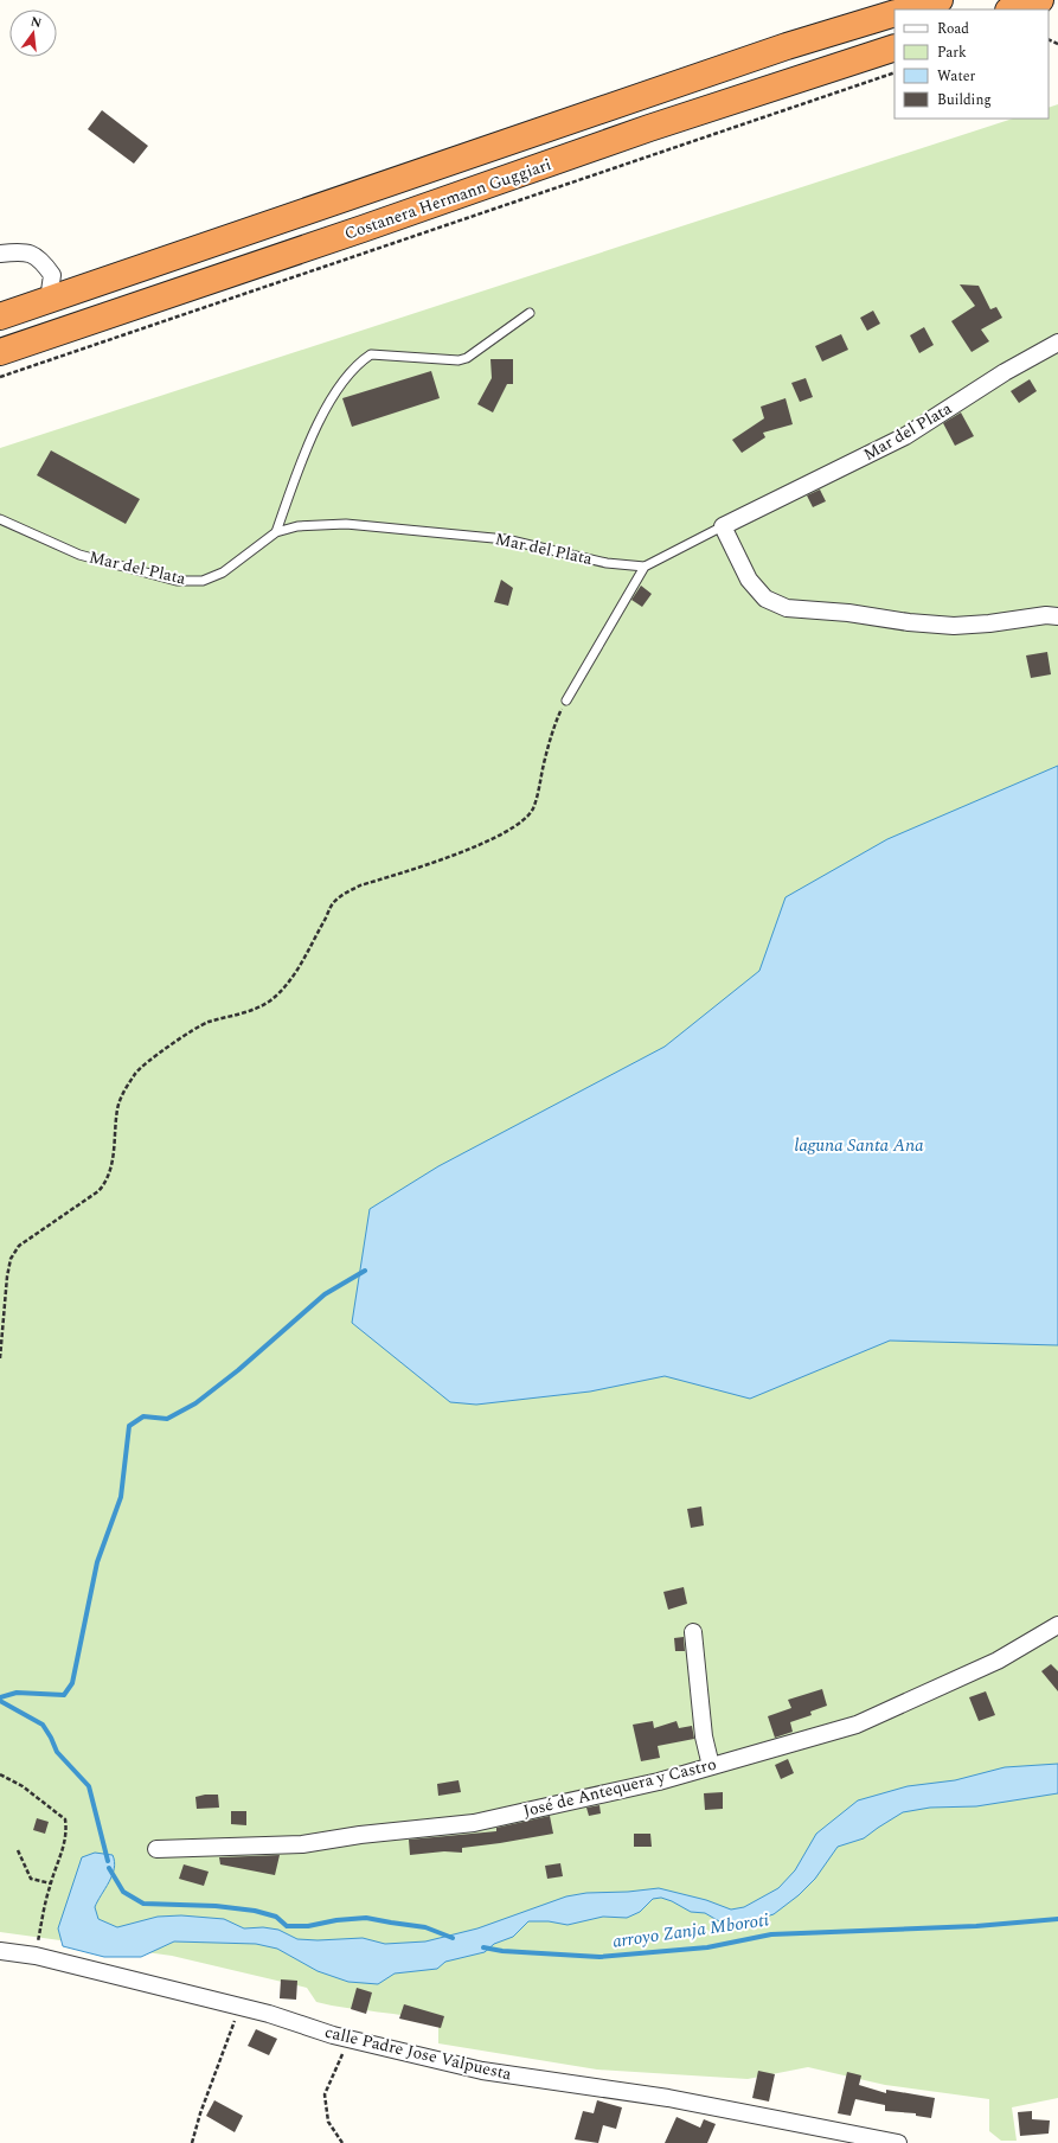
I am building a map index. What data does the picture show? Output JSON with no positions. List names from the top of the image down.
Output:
{
  "streets": {
    "highway": ["Costanera Hermann Guggiari"],
    "street": ["Mar del Plata", "José de Antequera y Castro", "calle Padre Jose Valpuesta"]
  },
  "water": ["laguna Santa Ana", "arroyo Zanja Mboroti"],
  "legend": [
    "Road",
    "Park",
    "Water",
    "Building"
  ],
  "north": "top"
}
